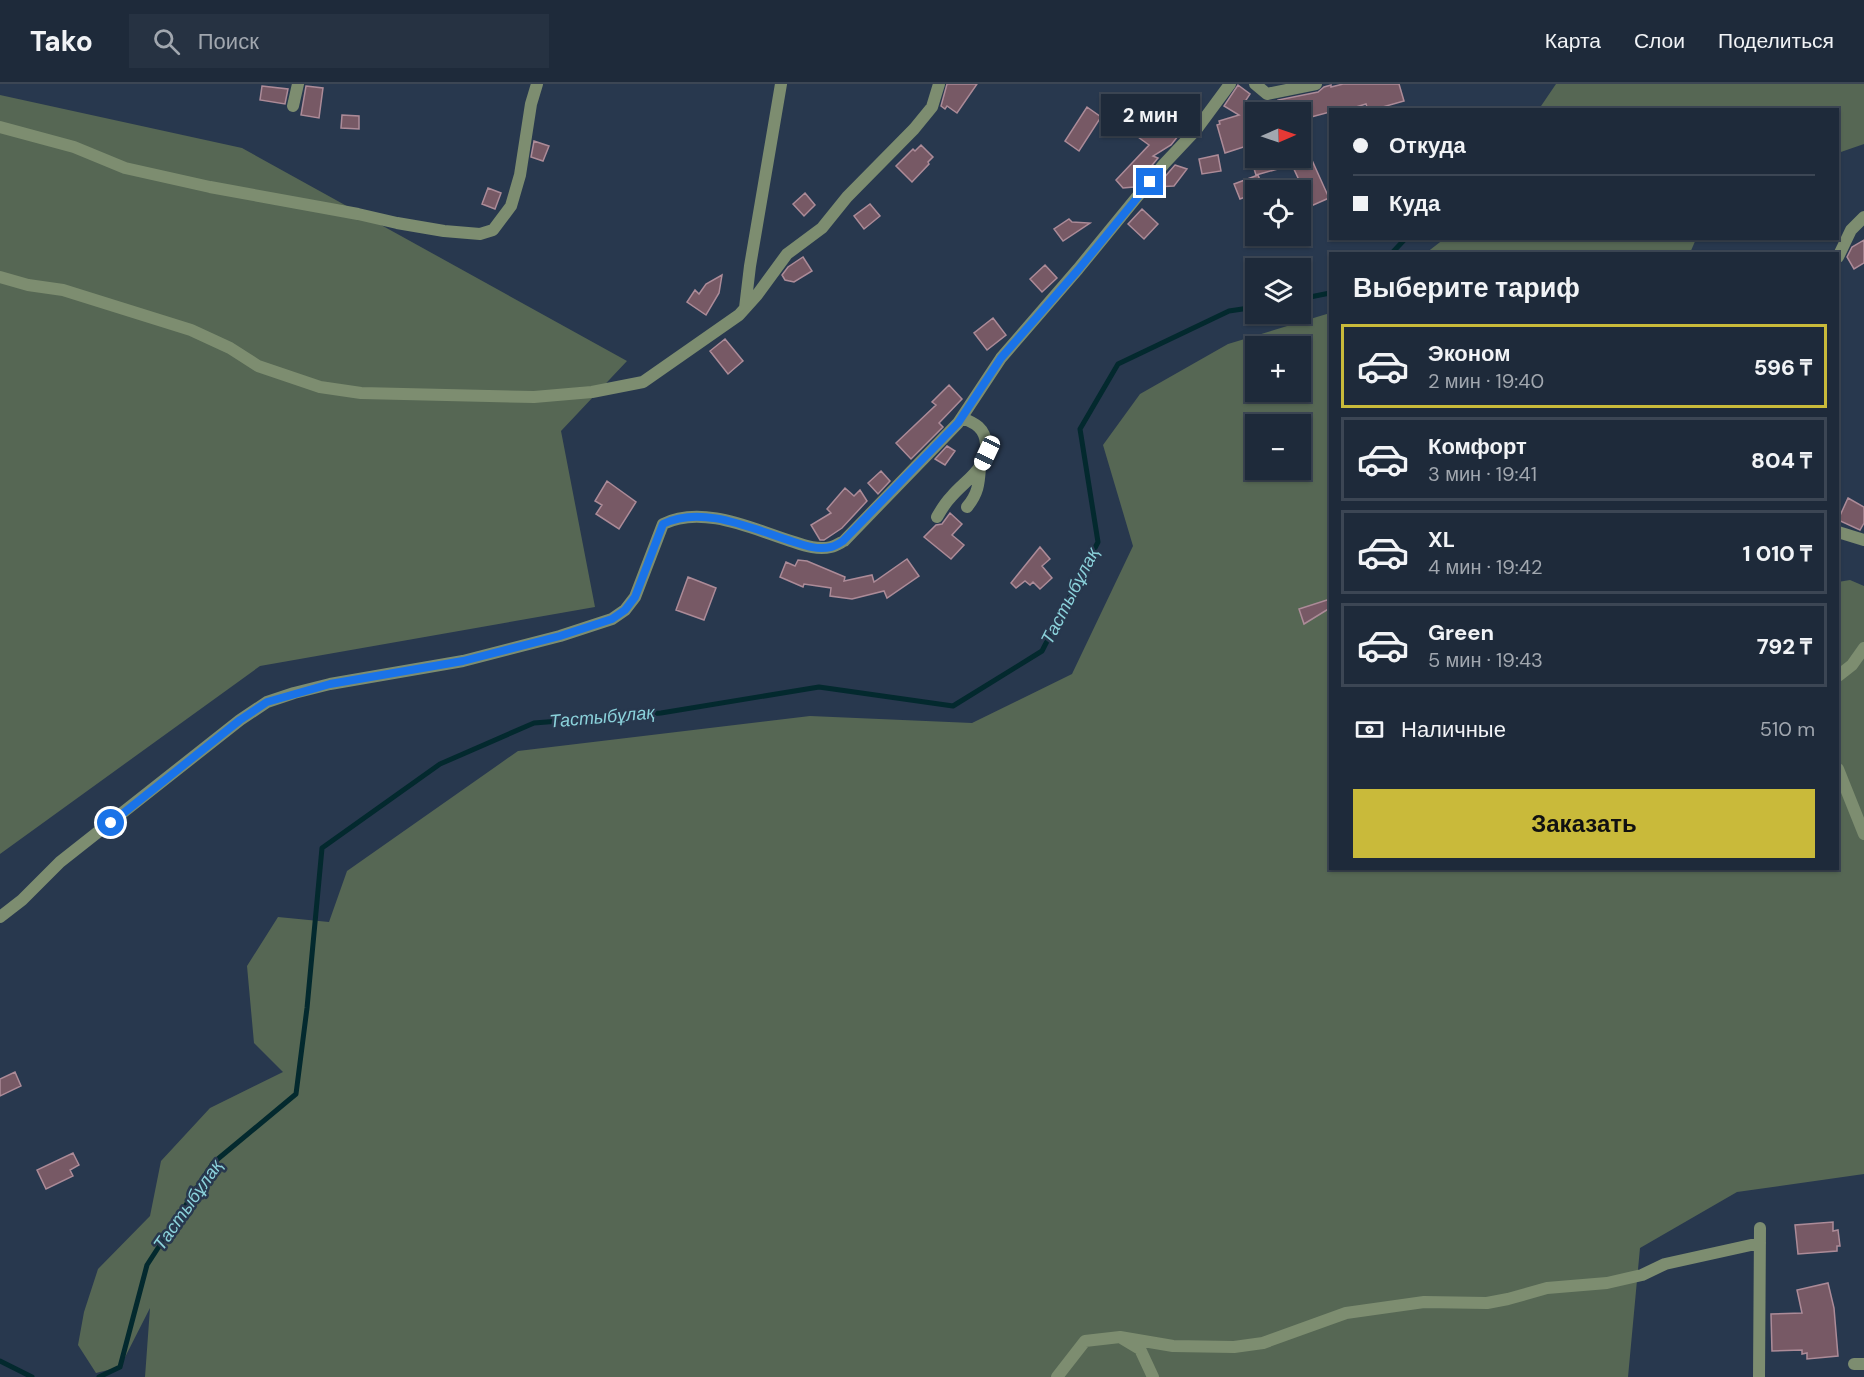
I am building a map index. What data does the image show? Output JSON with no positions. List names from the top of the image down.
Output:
{
  "water": ["Тастыбұлақ"],
  "north": "right",
  "page": {
    "header": "Tako",
    "search": "Поиск",
    "nav": ["Карта", "Слои", "Поделиться"],
    "bubble": "2 мин",
    "map_buttons": ["+", "−"],
    "banner": ["Откуда", "Куда"],
    "heading": "Выберите тариф",
    "list": [
      {
        "name": "Эконом",
        "note": "2 мин · 19:40",
        "value": "596 ₸"
      },
      {
        "name": "Комфорт",
        "note": "3 мин · 19:41",
        "value": "804 ₸"
      },
      {
        "name": "XL",
        "note": "4 мин · 19:42",
        "value": "1 010 ₸"
      },
      {
        "name": "Green",
        "note": "5 мин · 19:43",
        "value": "792 ₸"
      }
    ],
    "pay": ["Наличные", "510 m"],
    "buttons": "Заказать"
  }
}
